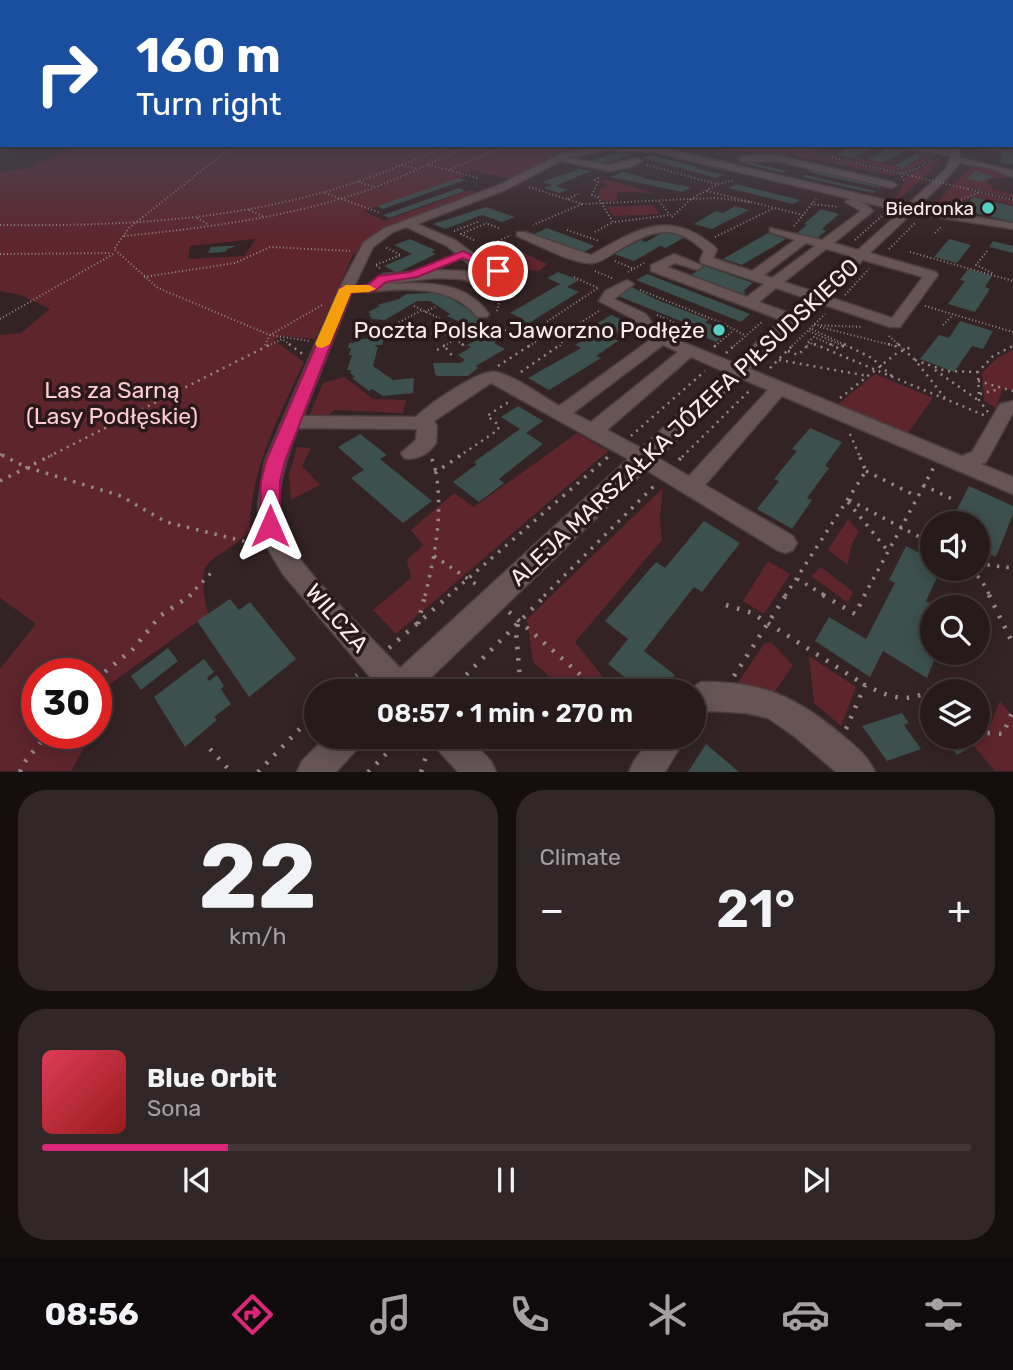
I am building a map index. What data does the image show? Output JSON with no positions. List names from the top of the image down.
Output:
{
  "streets": {
    "street": ["ALEJA MARSZAŁKA JÓZEFA PIŁSUDSKIEGO", "WILCZA"]
  },
  "crossings": [
    ["ALEJA MARSZAŁKA JÓZEFA PIŁSUDSKIEGO", "WILCZA"]
  ],
  "parks": ["Las za Sarną (Lasy Podłęskie)"],
  "places": ["Biedronka", "Poczta Polska Jaworzno Podłęże"],
  "page": {
    "turn": ["160 m", "Turn right"],
    "limit": "30",
    "trip": "08:57 · 1 min · 270 m",
    "tile": [
      ["22", "km/h"],
      "Climate"
    ],
    "heat": ["−", "21°", "+"],
    "song": ["Blue Orbit", "Sona"],
    "tabs": "08:56"
  }
}
